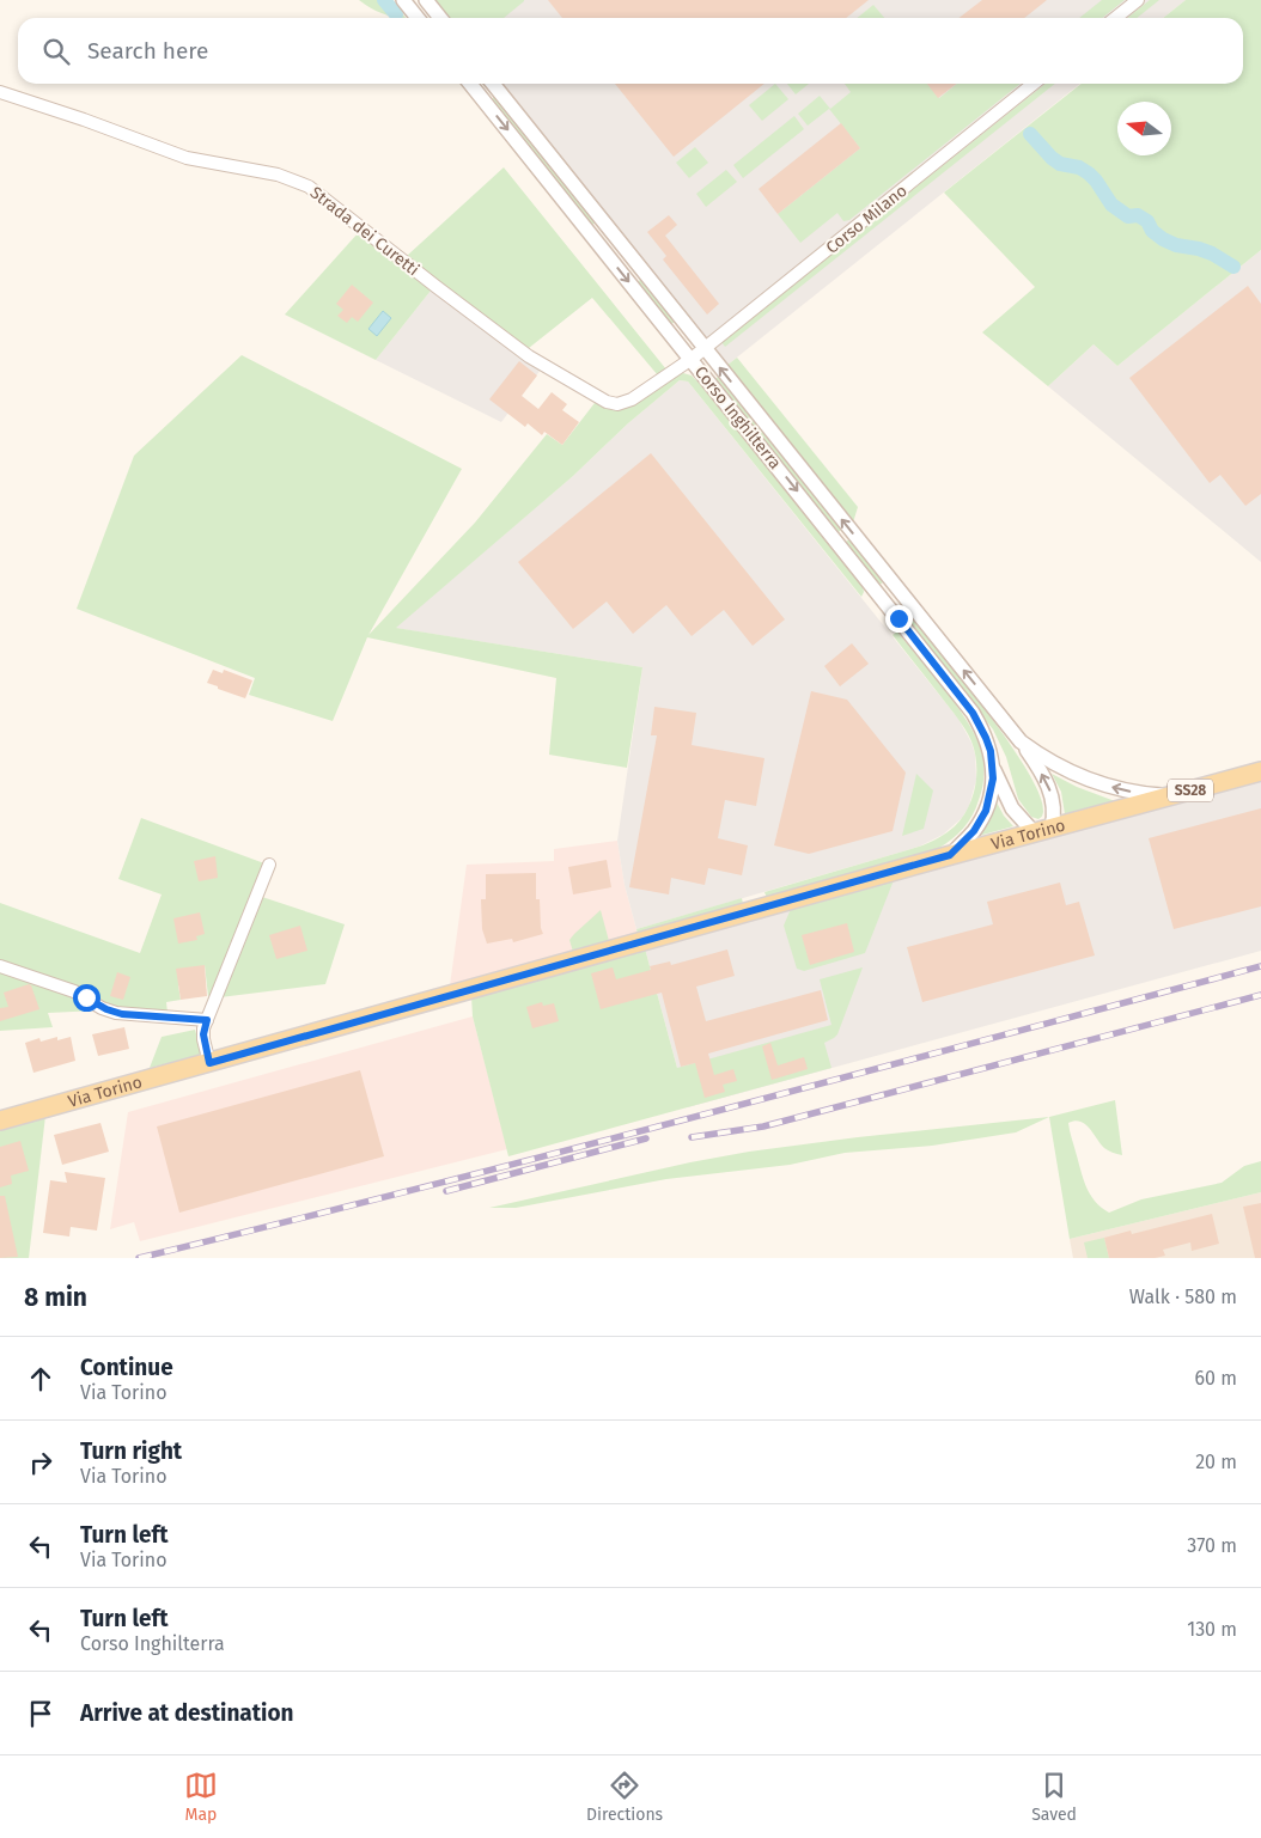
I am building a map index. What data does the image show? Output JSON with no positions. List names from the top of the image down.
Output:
{
  "streets": {
    "main road": ["SS28", "Via Torino"],
    "street": ["Corso Milano", "Strada dei Curetti", "Corso Inghilterra"]
  },
  "crossings": [
    ["Corso Milano", "Strada dei Curetti"],
    ["Corso Milano", "Corso Inghilterra"],
    ["Strada dei Curetti", "Corso Inghilterra"],
    ["Corso Inghilterra", "Via Torino"]
  ],
  "north": "left",
  "page": {
    "search": "Search here",
    "heading": ["8 min", "Walk · 580 m"],
    "list": [
      ["Continue", "Via Torino", "60 m"],
      ["Turn right", "Via Torino", "20 m"],
      ["Turn left", "Via Torino", "370 m"],
      ["Turn left", "Corso Inghilterra", "130 m"],
      "Arrive at destination"
    ],
    "nav": ["Map", "Directions", "Saved"]
  }
}
